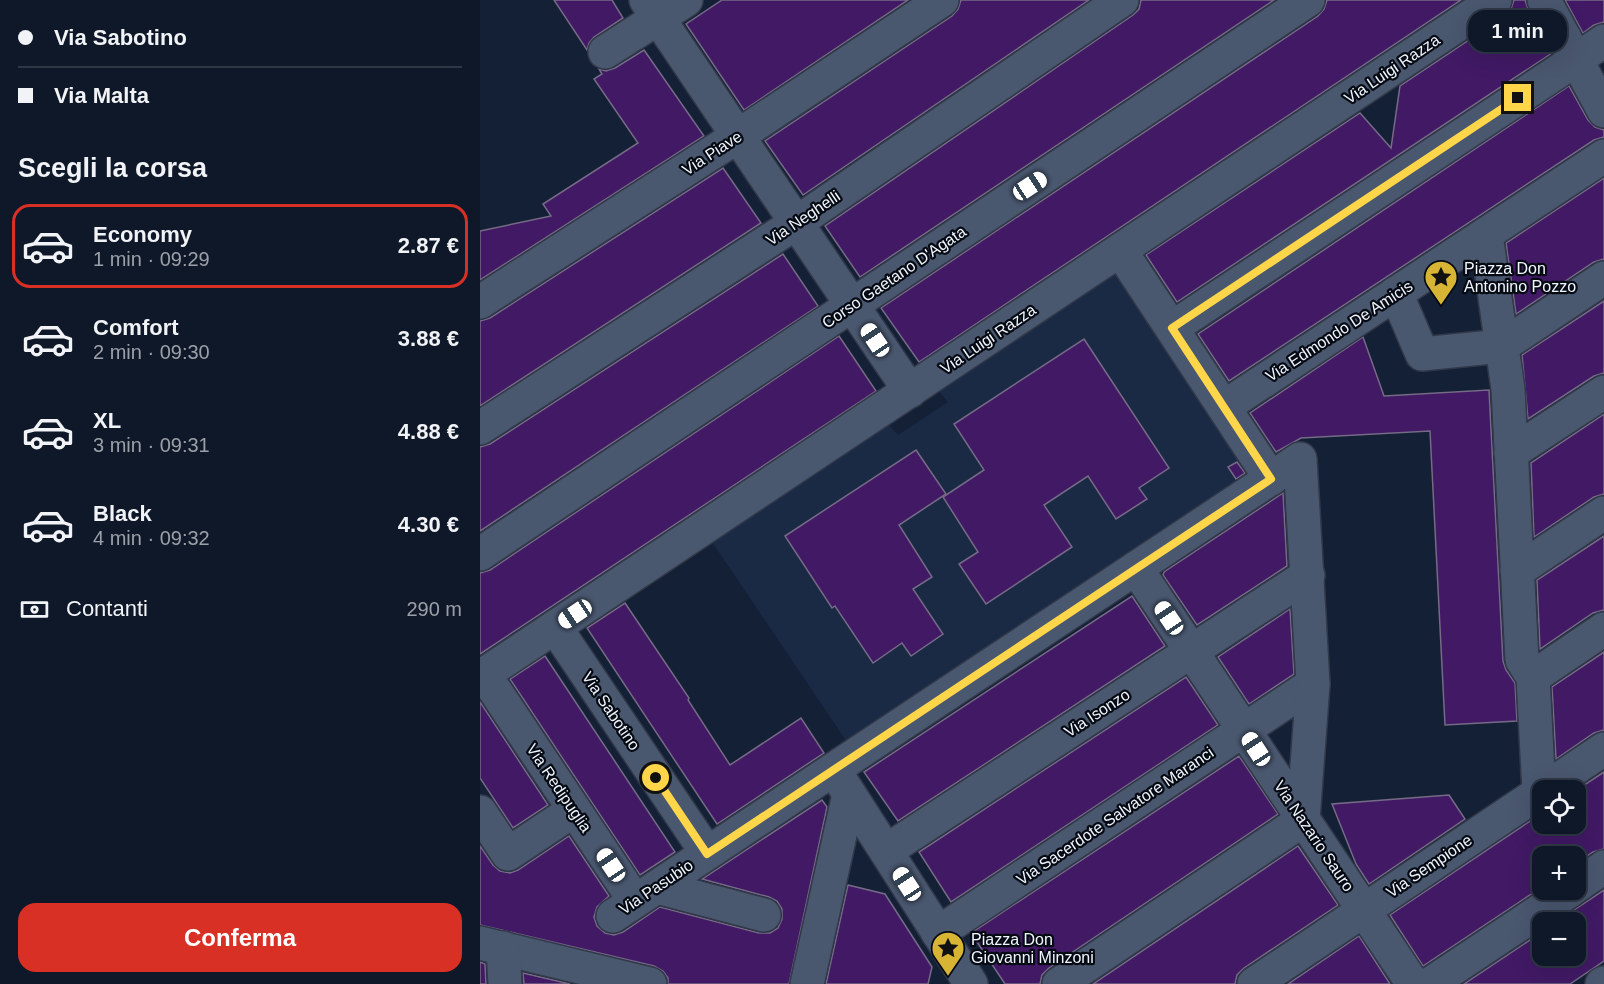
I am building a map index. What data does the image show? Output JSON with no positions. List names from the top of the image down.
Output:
{
  "streets": {
    "street": [
      "Via Luigi Razza",
      "Via Piave",
      "Via Neghelli",
      "Corso Gaetano D'Agata",
      "Via Edmondo De Amicis",
      "Via Sabotino",
      "Via Isonzo",
      "Via Redipuglia",
      "Via Sacerdote Salvatore Maranci",
      "Via Nazario Sauro",
      "Via Sempione",
      "Via Pasubio"
    ]
  },
  "crossings": [
    ["Via Luigi Razza", "Via Sabotino"],
    ["Via Luigi Razza", "Via Redipuglia"],
    ["Via Sabotino", "Via Pasubio"],
    ["Via Isonzo", "Via Nazario Sauro"],
    ["Via Isonzo", "Via Pasubio"],
    ["Via Redipuglia", "Via Pasubio"],
    ["Via Sacerdote Salvatore Maranci", "Via Nazario Sauro"],
    ["Via Nazario Sauro", "Via Sempione"],
    ["Via Nazario Sauro", "Via Pasubio"]
  ],
  "places": {
    "place": ["Piazza Don Antonino Pozzo", "Piazza Don Giovanni Minzoni"]
  },
  "page": {
    "banner": ["Via Sabotino", "Via Malta"],
    "bubble": "1 min",
    "heading": "Scegli la corsa",
    "list": [
      {
        "name": "Economy",
        "note": "1 min · 09:29",
        "value": "2.87 €"
      },
      {
        "name": "Comfort",
        "note": "2 min · 09:30",
        "value": "3.88 €"
      },
      {
        "name": "XL",
        "note": "3 min · 09:31",
        "value": "4.88 €"
      },
      {
        "name": "Black",
        "note": "4 min · 09:32",
        "value": "4.30 €"
      }
    ],
    "pay": ["Contanti", "290 m"],
    "map_buttons": ["+", "−"],
    "buttons": "Conferma"
  }
}
